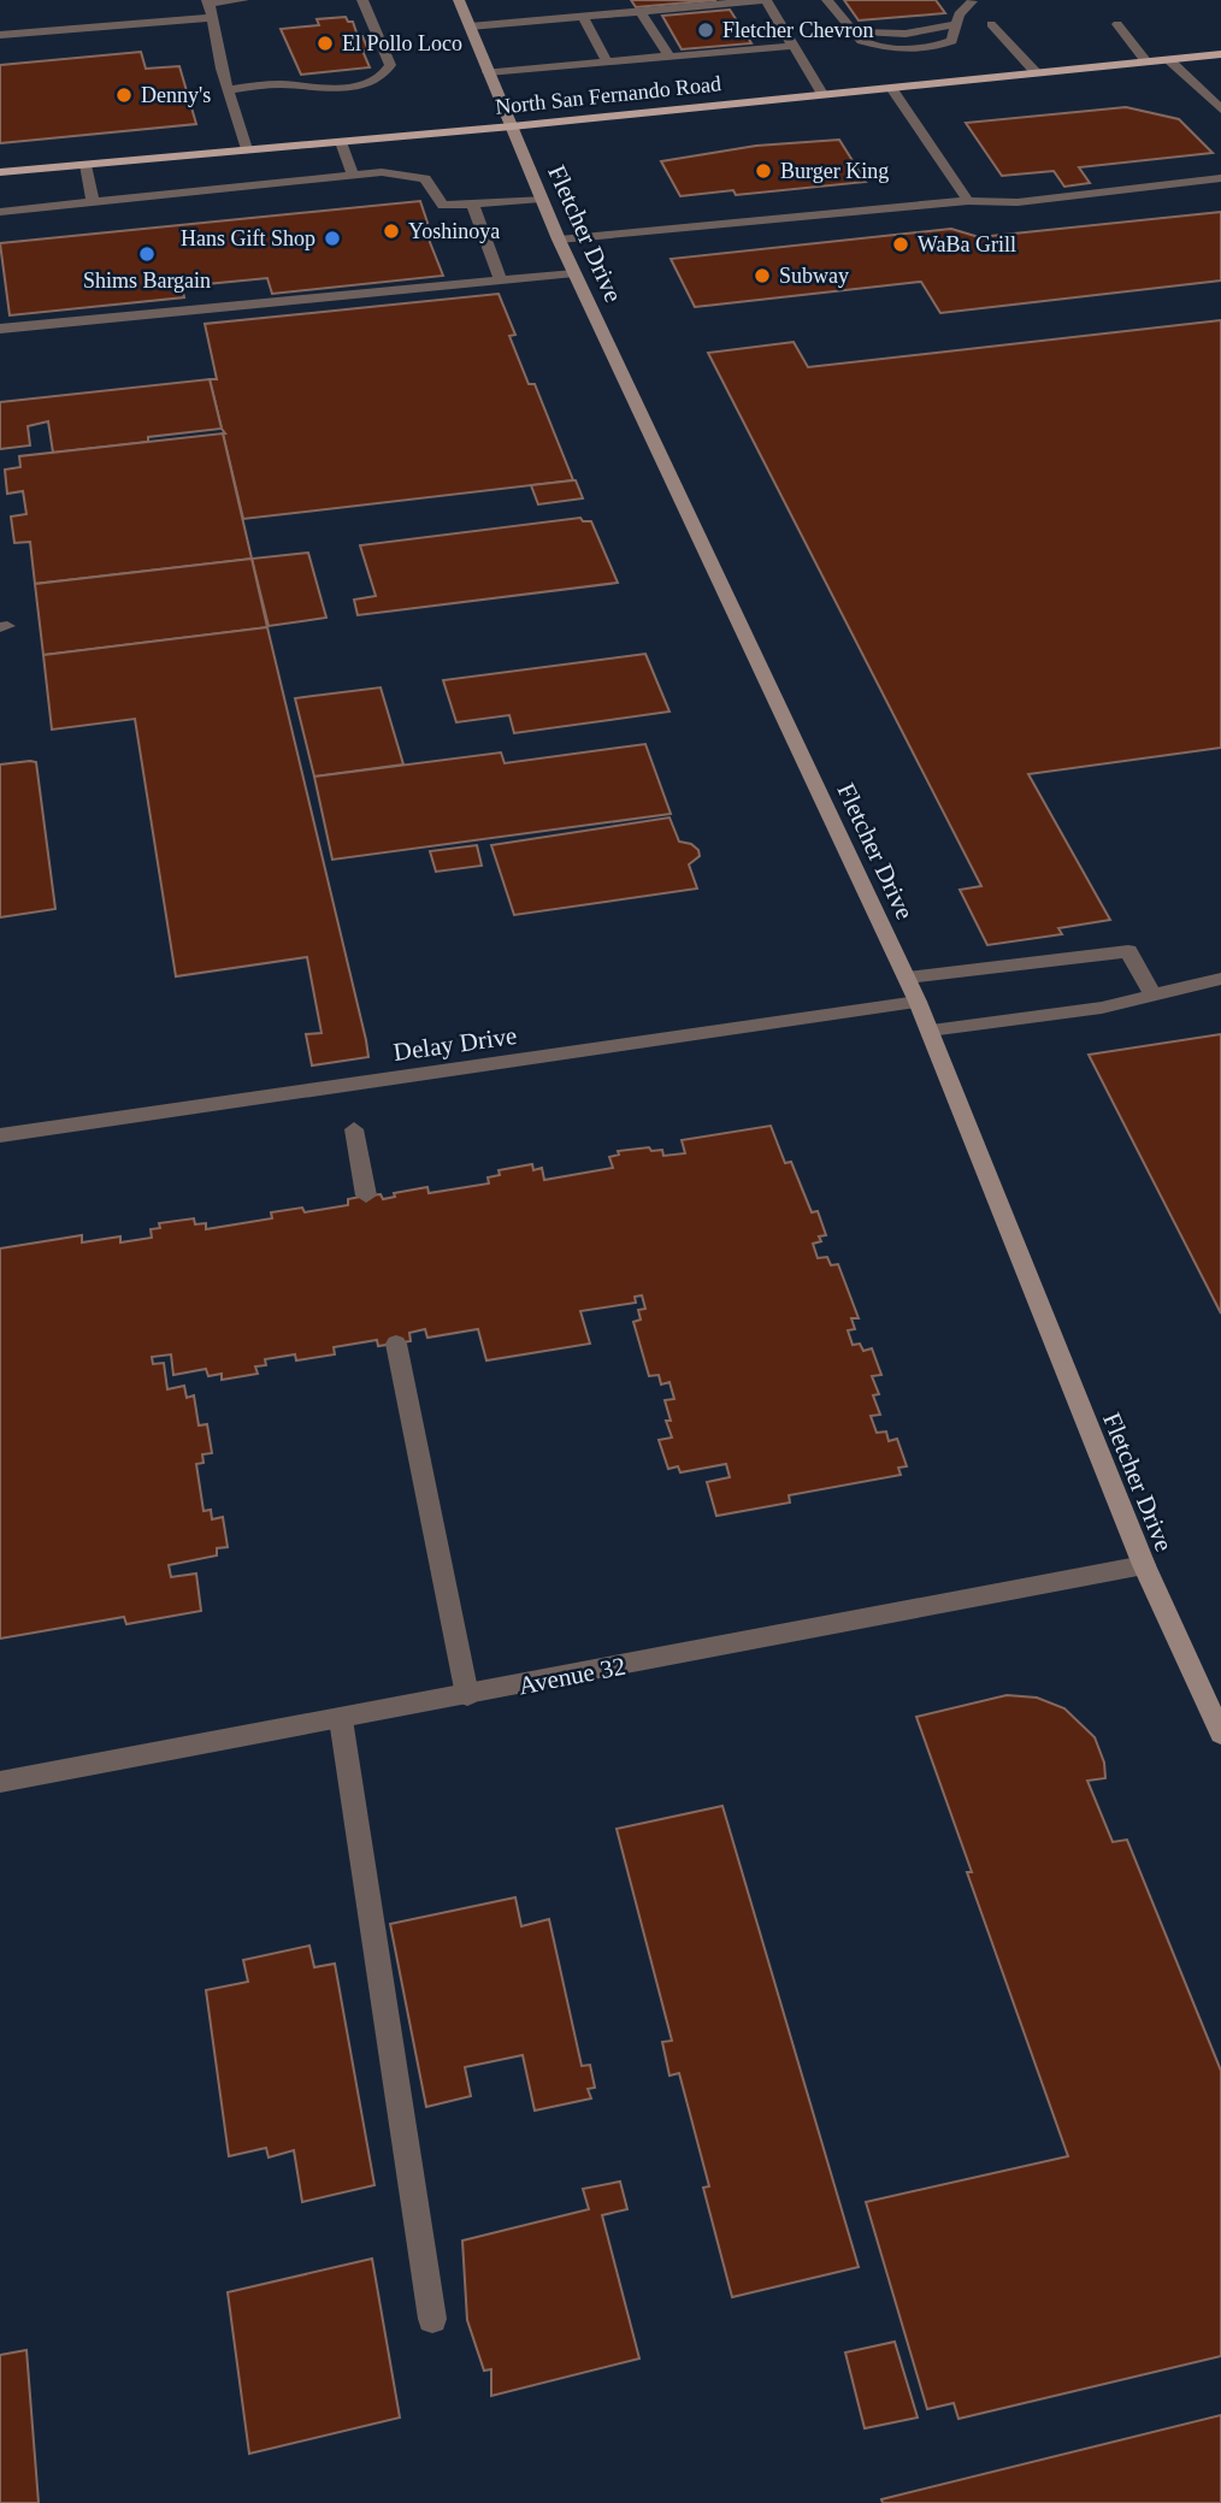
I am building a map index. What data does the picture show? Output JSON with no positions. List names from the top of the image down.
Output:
{
  "streets": {
    "main road": ["North San Fernando Road", "Fletcher Drive"],
    "street": ["Delay Drive", "Avenue 32"]
  },
  "crossings": [
    ["North San Fernando Road", "Fletcher Drive"],
    ["Fletcher Drive", "Delay Drive"],
    ["Fletcher Drive", "Avenue 32"]
  ],
  "places": [
    "Fletcher Chevron",
    "El Pollo Loco",
    "Denny's",
    "Burger King",
    "Yoshinoya",
    "Hans Gift Shop",
    "WaBa Grill",
    "Shims Bargain",
    "Subway"
  ]
}
